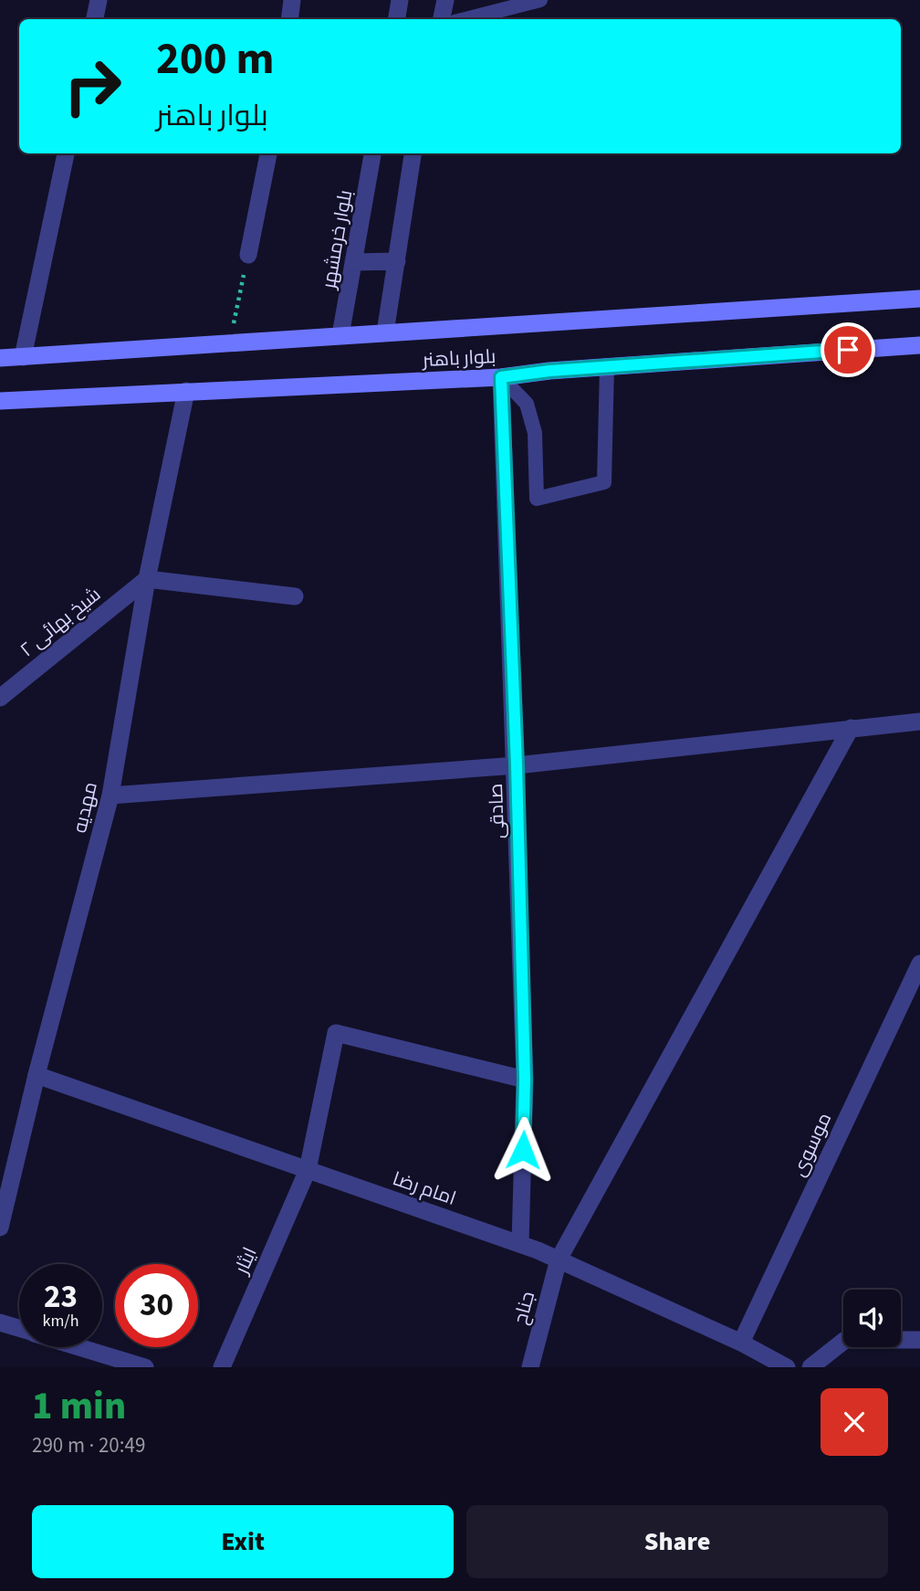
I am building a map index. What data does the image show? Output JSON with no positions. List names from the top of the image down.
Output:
{
  "streets": {
    "main road": ["بلوار باهنر"],
    "street": [
      "بلوار خرمشهر",
      "شیخ بهائی ۲",
      "مهدیه",
      "صادقی",
      "موسوی",
      "امام رضا",
      "ایثار",
      "جناح"
    ]
  },
  "crossings": [
    ["بلوار خرمشهر", "بلوار باهنر"],
    ["بلوار باهنر", "مهدیه"],
    ["بلوار باهنر", "صادقی"],
    ["شیخ بهائی ۲", "مهدیه"],
    ["مهدیه", "امام رضا"],
    ["صادقی", "امام رضا"],
    ["صادقی", "ایثار"],
    ["موسوی", "امام رضا"],
    ["امام رضا", "ایثار"],
    ["امام رضا", "جناح"]
  ],
  "page": {
    "turn": ["200 m", "بلوار باهنر"],
    "speed": "23 km/h",
    "limit": "30",
    "heading": ["1 min", "290 m · 20:49"],
    "buttons": ["Exit", "Share"]
  }
}
